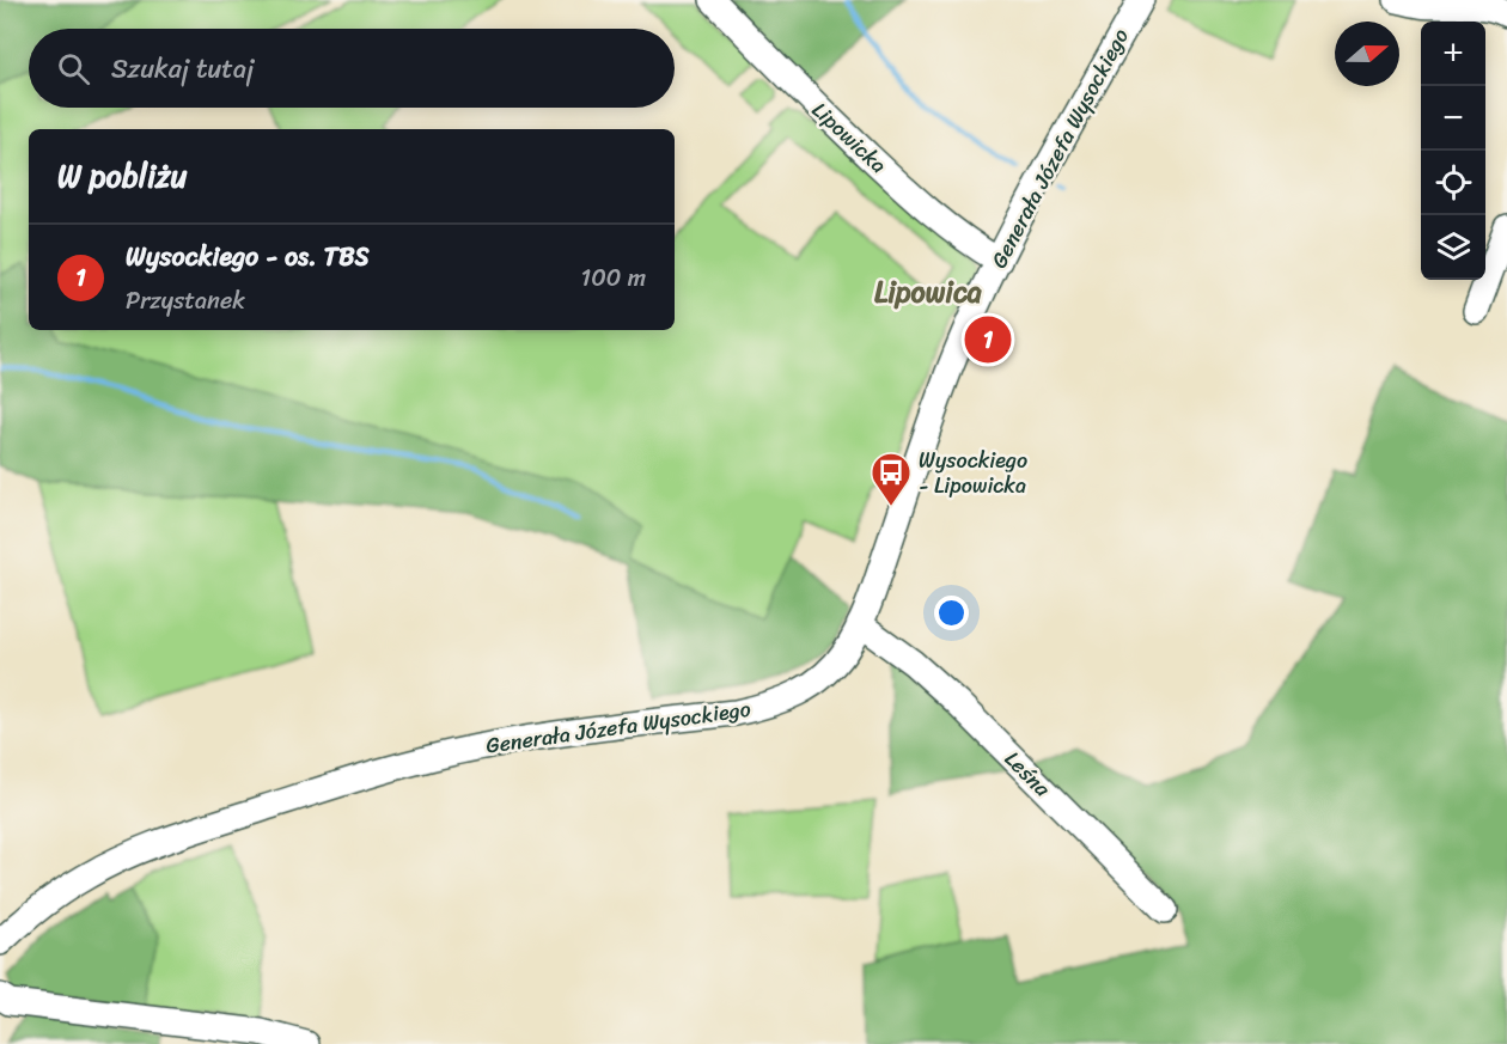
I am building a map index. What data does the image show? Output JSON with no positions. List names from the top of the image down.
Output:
{
  "streets": {
    "street": ["Lipowicka", "Generała Józefa Wysockiego", "Leśna"]
  },
  "crossings": [
    ["Lipowicka", "Generała Józefa Wysockiego"],
    ["Generała Józefa Wysockiego", "Leśna"]
  ],
  "districts": ["Lipowica"],
  "places": {
    "bus stop": ["Wysockiego - Lipowicka"]
  },
  "north": "right",
  "page": {
    "map_buttons": ["+", "−"],
    "search": "Szukaj tutaj",
    "heading": "W pobliżu",
    "list": [
      {
        "mark": "1",
        "name": "Wysockiego - os. TBS",
        "note": "Przystanek",
        "value": "100 m"
      }
    ],
    "pins": "1"
  }
}
